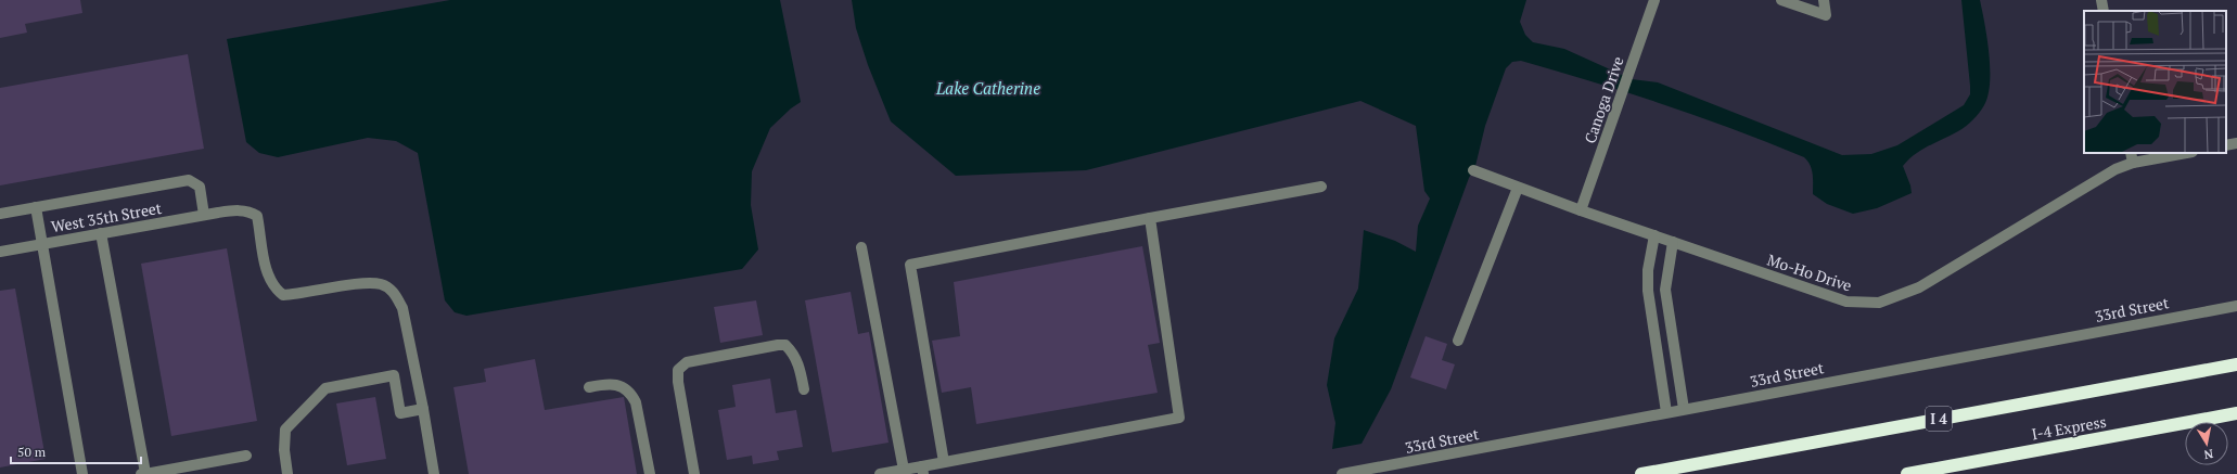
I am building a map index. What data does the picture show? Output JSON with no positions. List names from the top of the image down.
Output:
{
  "streets": {
    "highway": ["I 4", "I-4 Express"],
    "street": [
      "Canoga Drive",
      "West 35th Street",
      "Mo-Ho Drive",
      "33rd Street"
    ]
  },
  "crossings": [
    ["Canoga Drive", "Mo-Ho Drive"]
  ],
  "water": ["Lake Catherine"],
  "scale_bar": "50 m",
  "north": "bottom"
}
